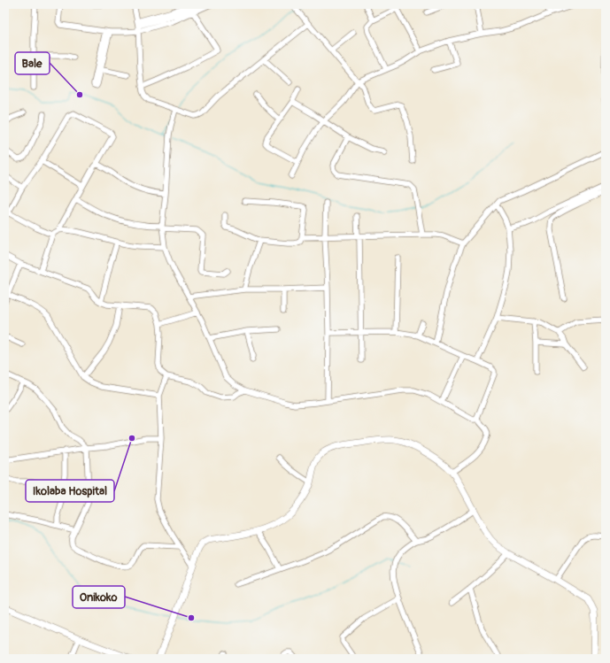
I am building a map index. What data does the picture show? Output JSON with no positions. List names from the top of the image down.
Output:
{
  "places": ["Bale", "Ikolaba Hospital", "Onikoko"]
}
